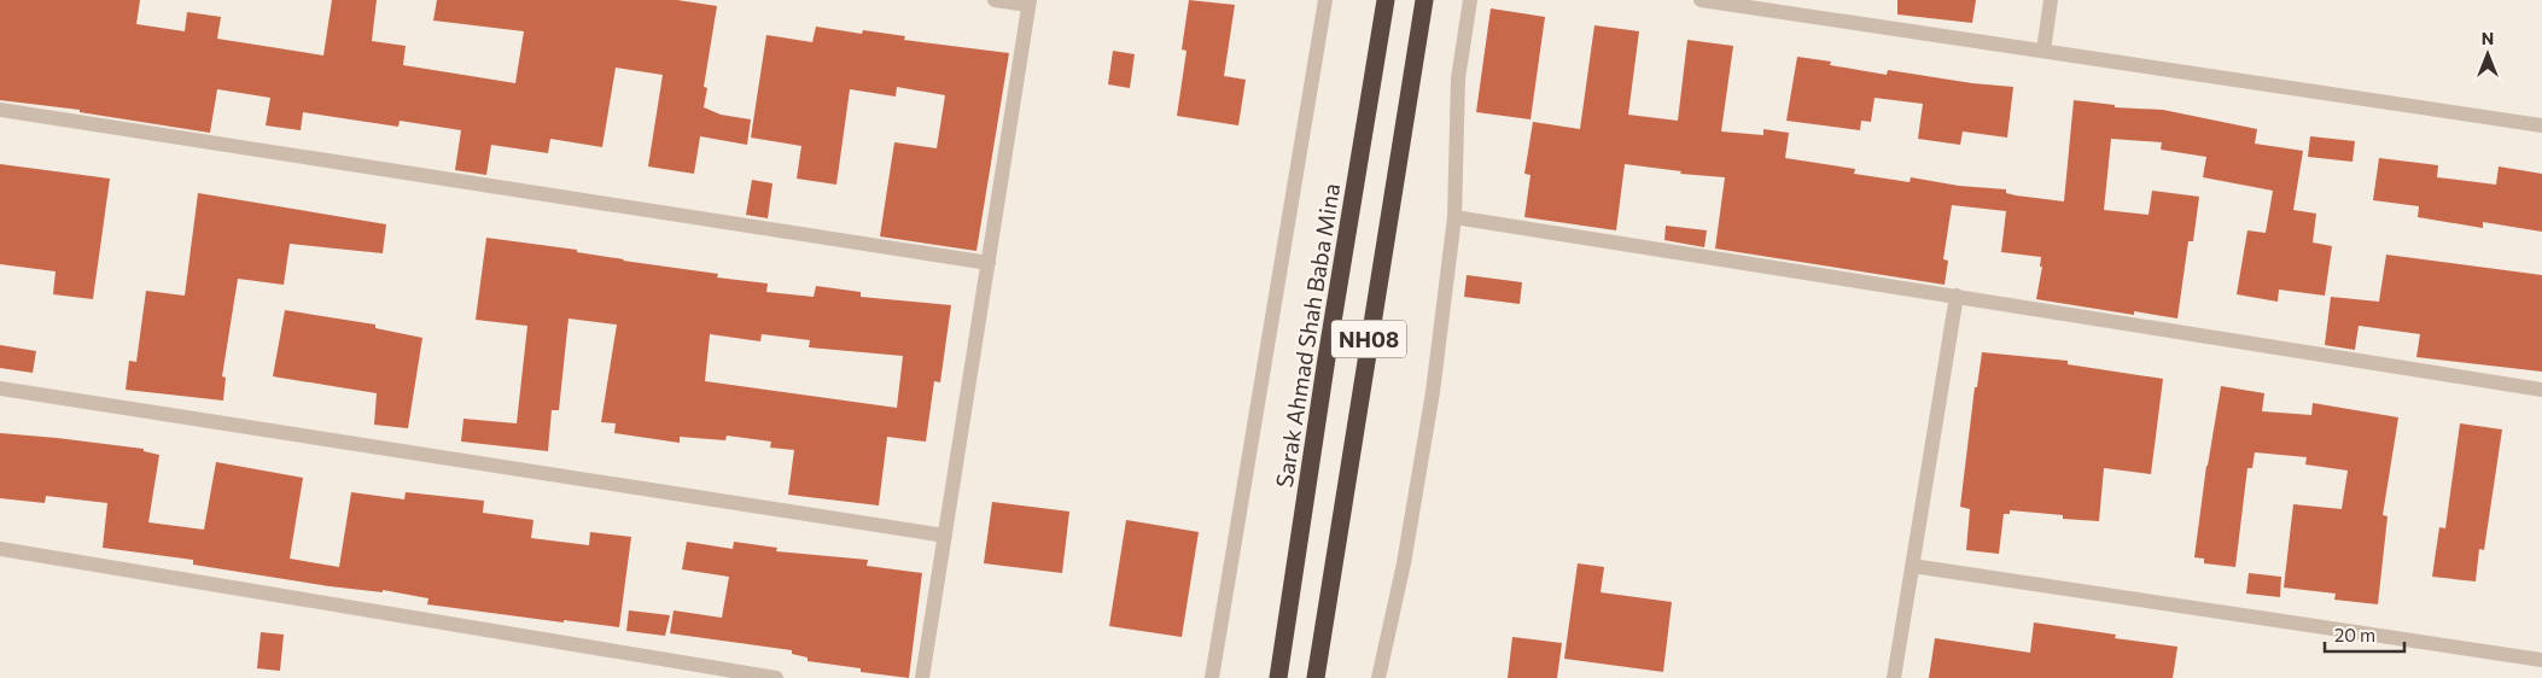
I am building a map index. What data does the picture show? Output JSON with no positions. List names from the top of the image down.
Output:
{
  "streets": {
    "highway": ["Sarak Ahmad Shah Baba Mina", "NH08"]
  },
  "scale_bar": "20 m",
  "north": "top"
}
